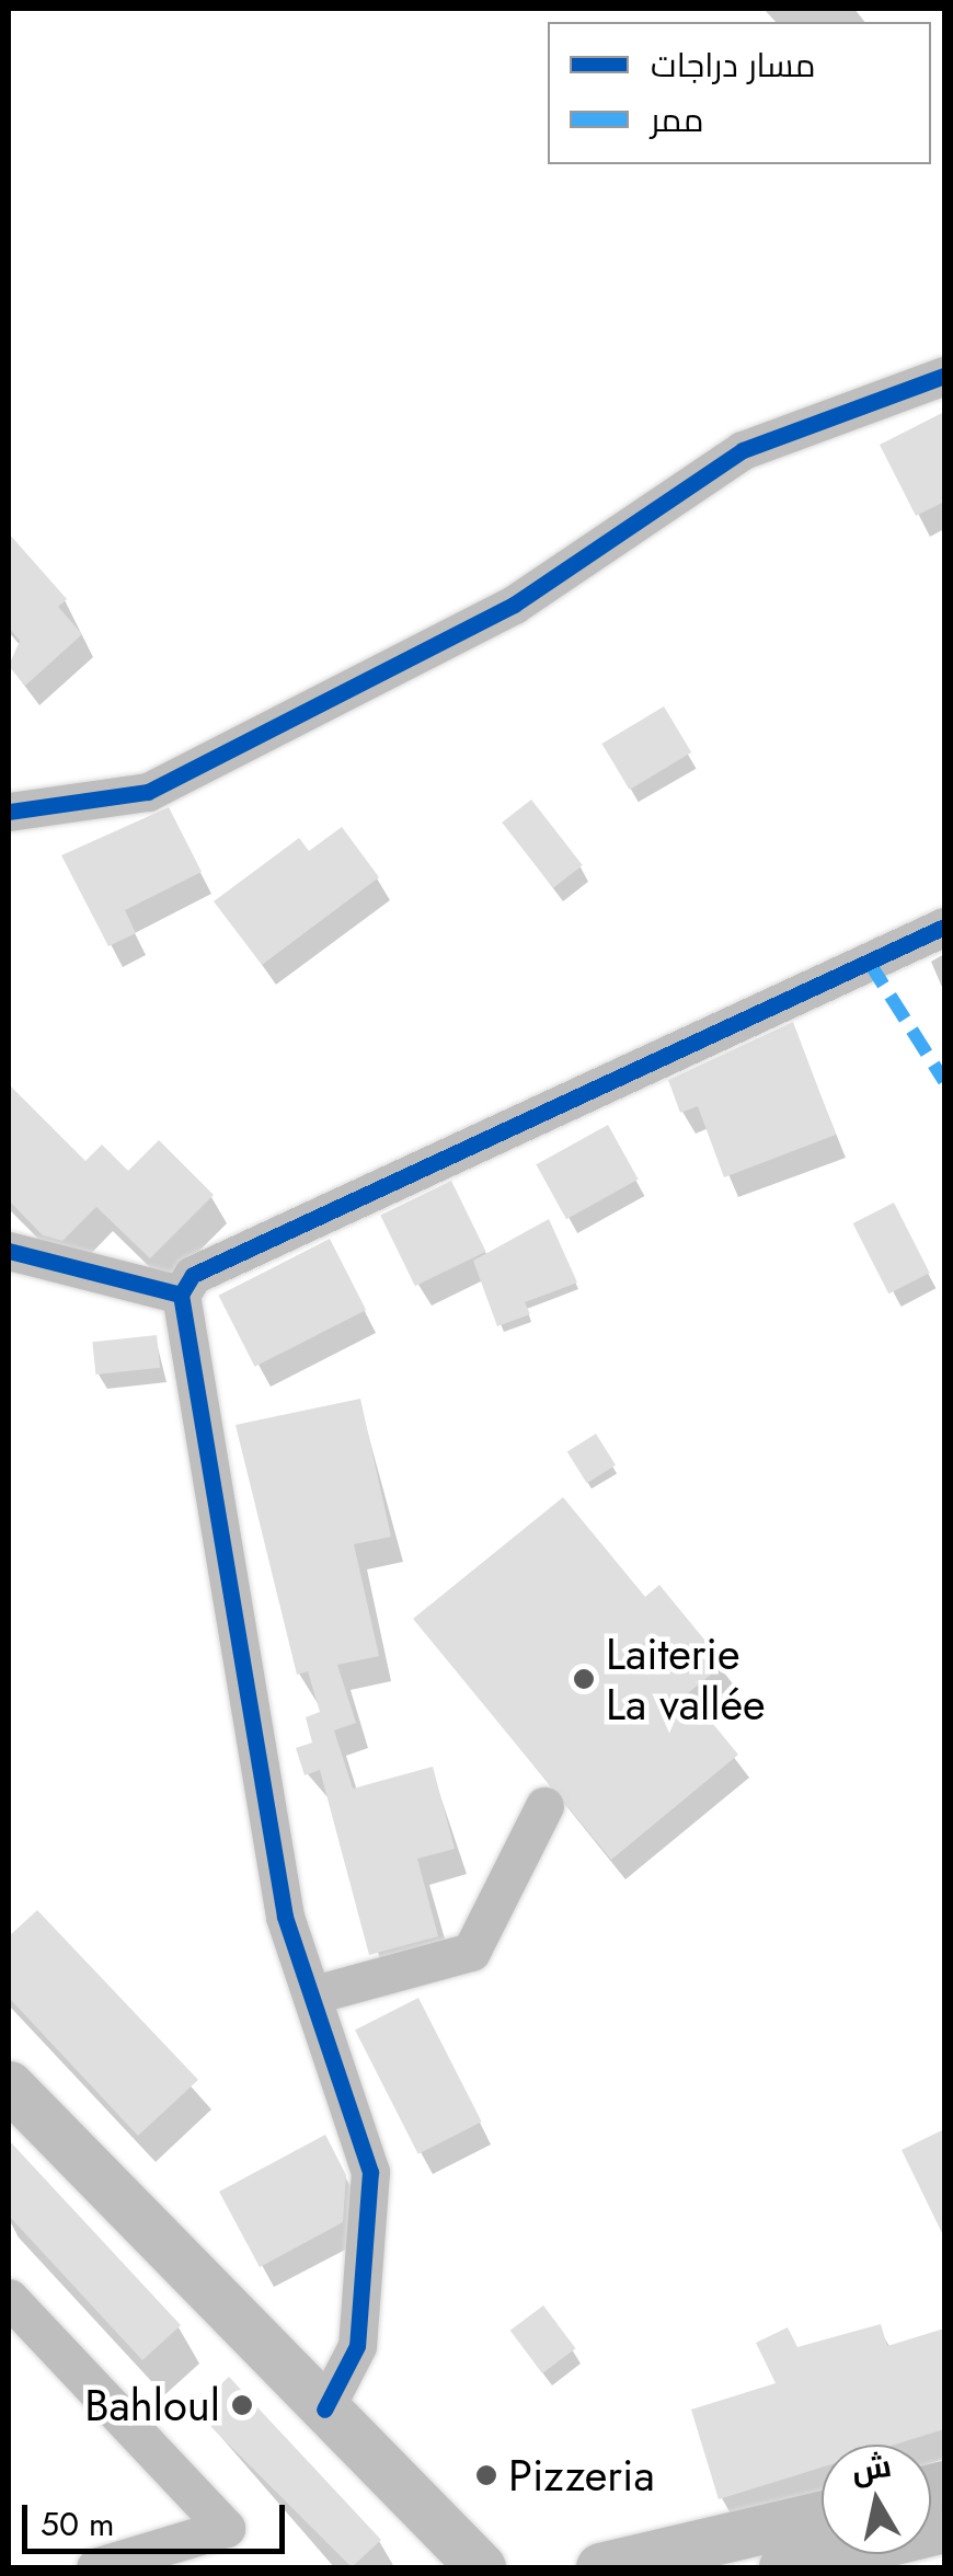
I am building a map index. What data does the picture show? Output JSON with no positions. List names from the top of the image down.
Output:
{
  "places": ["Laiterie La vallée", "Bahloul", "Pizzeria"],
  "legend": ["مسار دراجات", "ممر"],
  "scale_bar": "50 m",
  "north": "top"
}
